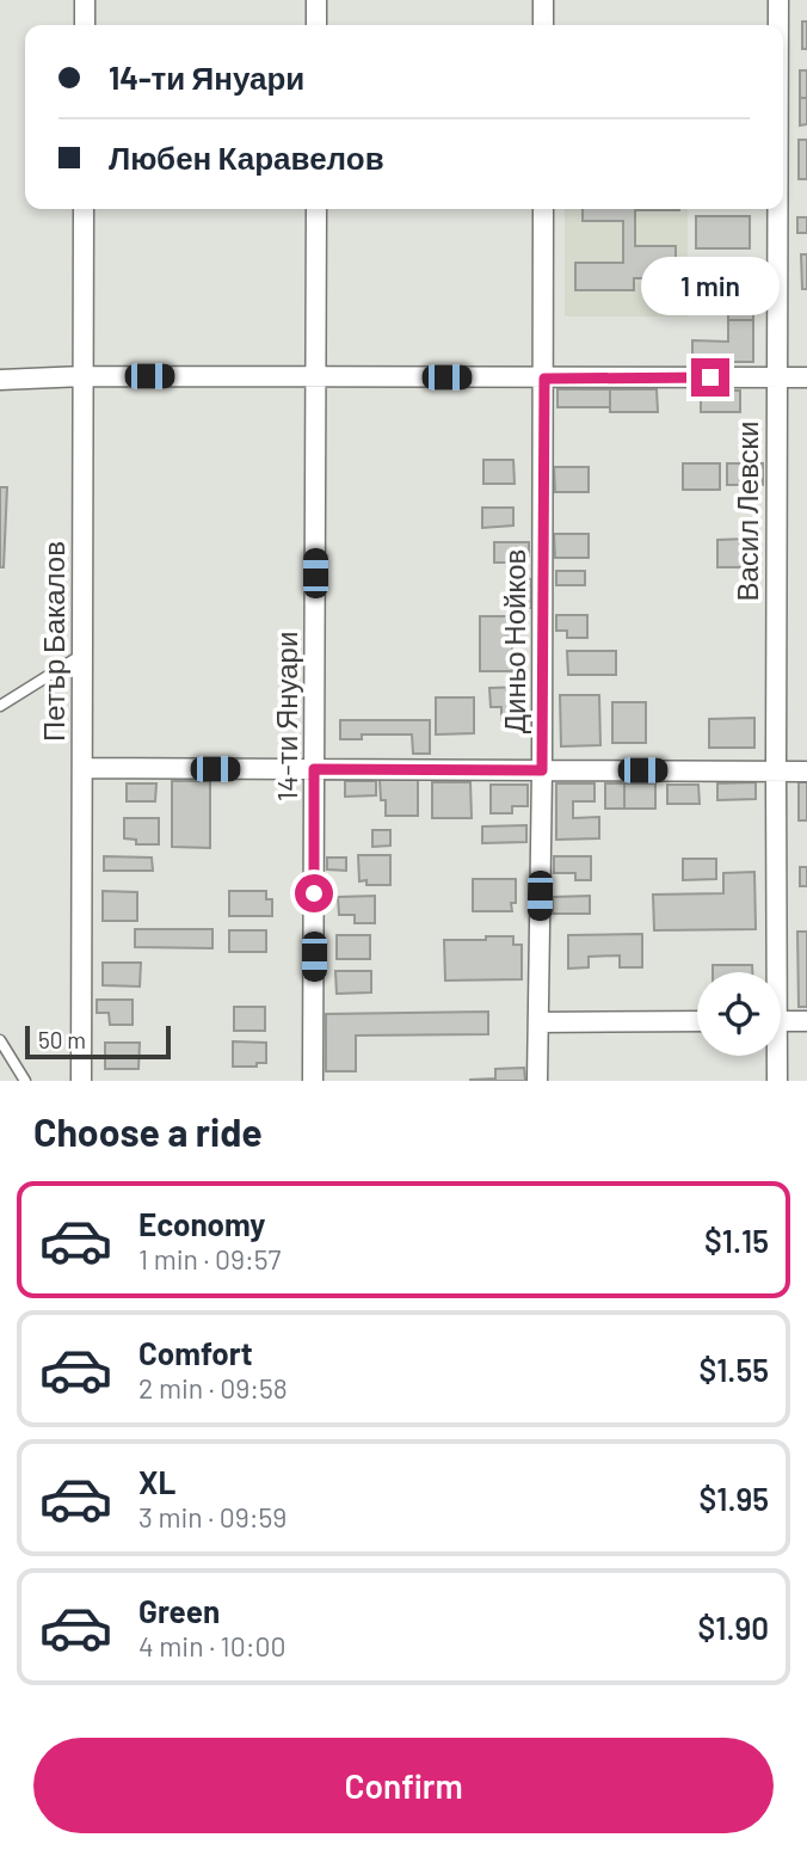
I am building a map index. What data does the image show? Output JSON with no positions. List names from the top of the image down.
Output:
{
  "streets": {
    "street": [
      "Васил Левски",
      "Петър Бакалов",
      "Диньо Нойков",
      "14-ти Януари"
    ]
  },
  "scale_bar": "50 m",
  "page": {
    "banner": ["14-ти Януари", "Любен Каравелов"],
    "bubble": "1 min",
    "scale": "50 m",
    "heading": "Choose a ride",
    "list": [
      {
        "name": "Economy",
        "note": "1 min · 09:57",
        "value": "$1.15"
      },
      {
        "name": "Comfort",
        "note": "2 min · 09:58",
        "value": "$1.55"
      },
      {
        "name": "XL",
        "note": "3 min · 09:59",
        "value": "$1.95"
      },
      {
        "name": "Green",
        "note": "4 min · 10:00",
        "value": "$1.90"
      }
    ],
    "buttons": "Confirm"
  }
}
